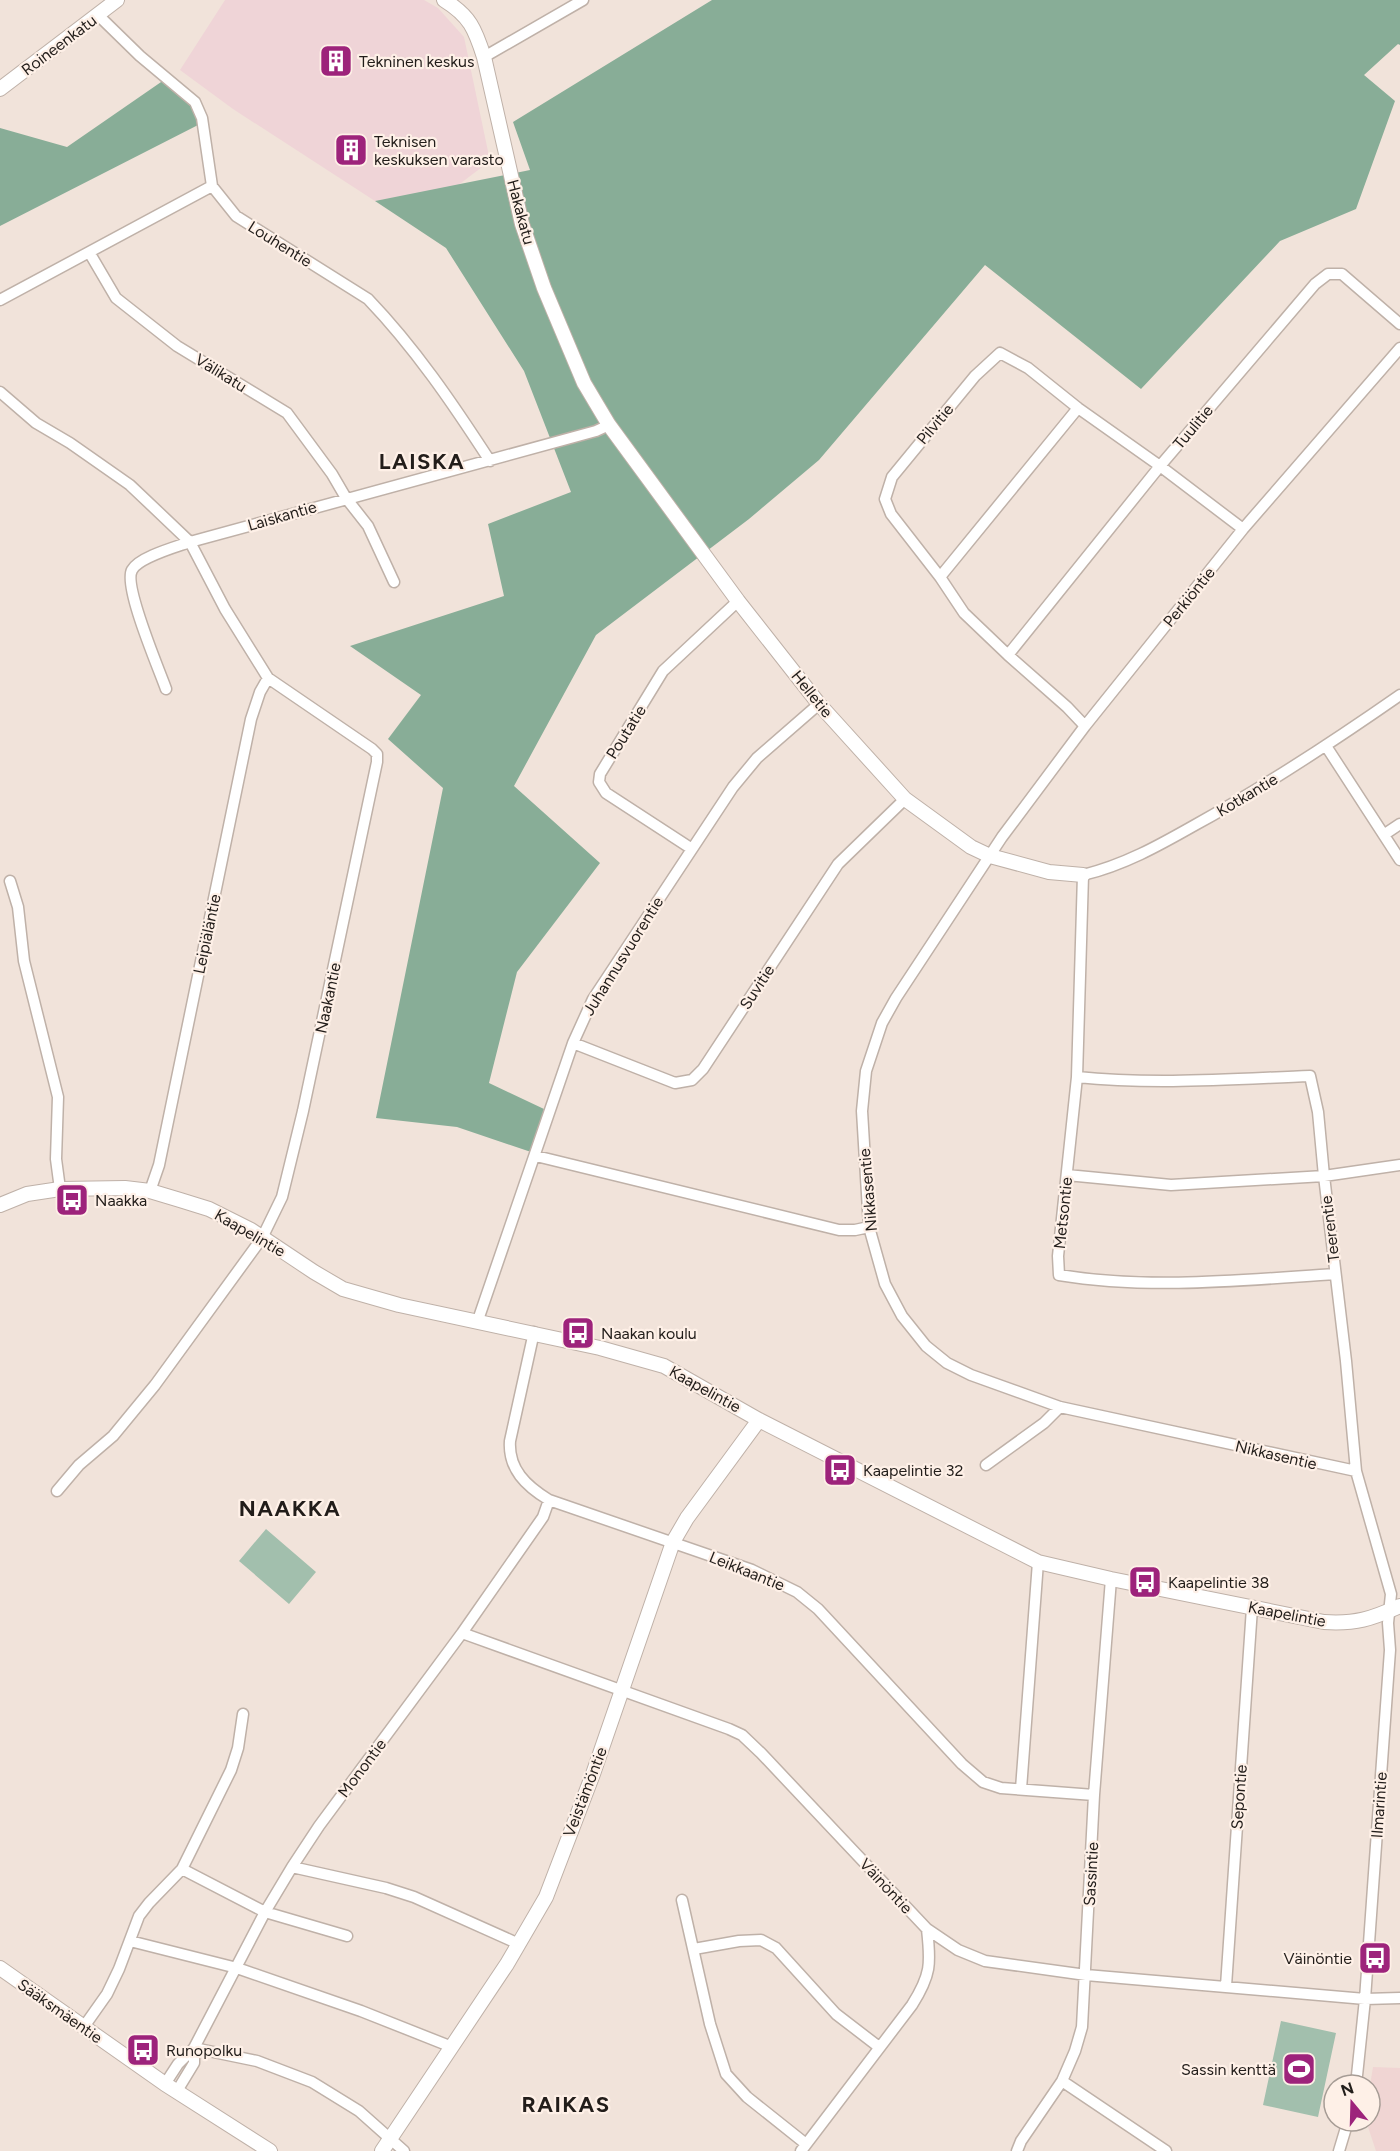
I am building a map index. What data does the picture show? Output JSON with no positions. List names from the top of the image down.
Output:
{
  "streets": {
    "street": [
      "Roineenkatu",
      "Hakakatu",
      "Louhentie",
      "Välikatu",
      "Pilvitie",
      "Tuulitie",
      "Laiskantie",
      "Perkiöntie",
      "Helletie",
      "Poutatie",
      "Kotkantie",
      "Leipiäläntie",
      "Juhannusvuorentie",
      "Suvitie",
      "Naakantie",
      "Nikkasentie",
      "Metsontie",
      "Teerentie",
      "Kaapelintie",
      "Leikkaantie",
      "Monontie",
      "Veistämöntie",
      "Sepontie",
      "Ilmarintie",
      "Sassintie",
      "Väinöntie",
      "Sääksmäentie"
    ]
  },
  "crossings": [
    ["Hakakatu", "Laiskantie"],
    ["Hakakatu", "Helletie"],
    ["Louhentie", "Laiskantie"],
    ["Välikatu", "Laiskantie"],
    ["Pilvitie", "Tuulitie"],
    ["Pilvitie", "Perkiöntie"],
    ["Laiskantie", "Helletie"],
    ["Perkiöntie", "Helletie"],
    ["Perkiöntie", "Nikkasentie"],
    ["Helletie", "Poutatie"],
    ["Helletie", "Kotkantie"],
    ["Helletie", "Juhannusvuorentie"],
    ["Helletie", "Suvitie"],
    ["Helletie", "Nikkasentie"],
    ["Helletie", "Metsontie"],
    ["Poutatie", "Juhannusvuorentie"],
    ["Kotkantie", "Metsontie"],
    ["Leipiäläntie", "Naakantie"],
    ["Leipiäläntie", "Kaapelintie"],
    ["Juhannusvuorentie", "Suvitie"],
    ["Juhannusvuorentie", "Kaapelintie"],
    ["Naakantie", "Kaapelintie"],
    ["Nikkasentie", "Teerentie"],
    ["Metsontie", "Teerentie"],
    ["Teerentie", "Kaapelintie"],
    ["Teerentie", "Ilmarintie"],
    ["Kaapelintie", "Leikkaantie"],
    ["Kaapelintie", "Veistämöntie"],
    ["Kaapelintie", "Sepontie"],
    ["Kaapelintie", "Ilmarintie"],
    ["Kaapelintie", "Sassintie"],
    ["Leikkaantie", "Monontie"],
    ["Leikkaantie", "Veistämöntie"],
    ["Leikkaantie", "Sassintie"],
    ["Monontie", "Väinöntie"],
    ["Monontie", "Sääksmäentie"],
    ["Veistämöntie", "Väinöntie"],
    ["Sepontie", "Väinöntie"],
    ["Ilmarintie", "Väinöntie"],
    ["Sassintie", "Väinöntie"]
  ],
  "districts": ["LAISKA", "NAAKKA", "RAIKAS"],
  "places": {
    "building": ["Tekninen keskus", "Teknisen keskuksen varasto"],
    "bus stop": [
      "Naakka",
      "Naakan koulu",
      "Kaapelintie 32",
      "Kaapelintie 38",
      "Väinöntie",
      "Runopolku"
    ],
    "sports": ["Sassin kenttä"]
  },
  "north": "top"
}
